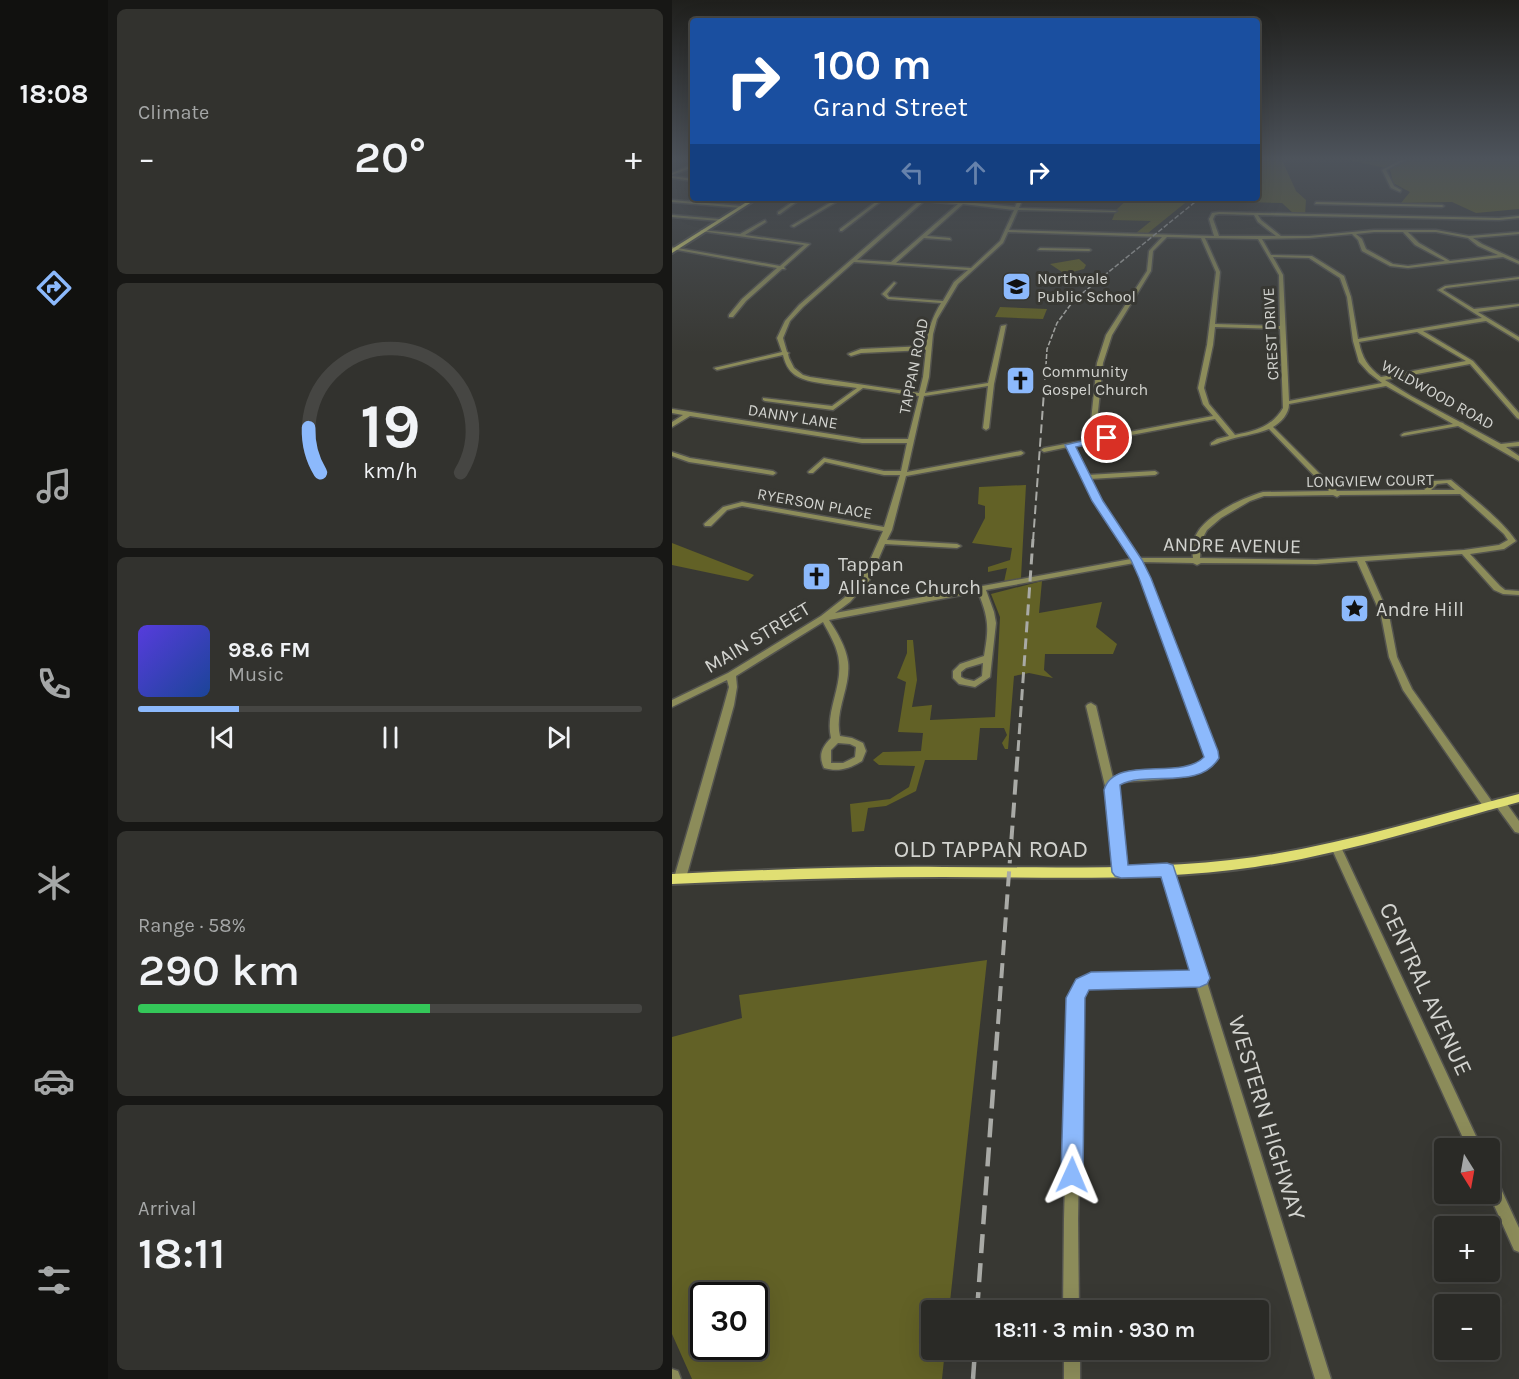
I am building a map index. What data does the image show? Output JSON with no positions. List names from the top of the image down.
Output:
{
  "streets": {
    "main road": ["OLD TAPPAN ROAD"],
    "street": [
      "CREST DRIVE",
      "TAPPAN ROAD",
      "WILDWOOD ROAD",
      "DANNY LANE",
      "LONGVIEW COURT",
      "RYERSON PLACE",
      "ANDRE AVENUE",
      "MAIN STREET",
      "CENTRAL AVENUE",
      "WESTERN HIGHWAY"
    ]
  },
  "crossings": [
    ["CREST DRIVE", "WILDWOOD ROAD"],
    ["TAPPAN ROAD", "DANNY LANE"],
    ["TAPPAN ROAD", "RYERSON PLACE"],
    ["TAPPAN ROAD", "MAIN STREET"],
    ["LONGVIEW COURT", "ANDRE AVENUE"],
    ["RYERSON PLACE", "MAIN STREET"],
    ["ANDRE AVENUE", "MAIN STREET"],
    ["OLD TAPPAN ROAD", "CENTRAL AVENUE"],
    ["OLD TAPPAN ROAD", "WESTERN HIGHWAY"]
  ],
  "places": {
    "school or university": ["Northvale Public School"],
    "church": ["Community Gospel Church", "Tappan Alliance Church"],
    "place": ["Andre Hill"]
  },
  "north": "bottom",
  "page": {
    "tabs": "18:08",
    "tile": [
      "Climate",
      ["Range · 58%", "290 km"],
      ["Arrival", "18:11"]
    ],
    "turn": ["100 m", "Grand Street"],
    "heat": ["−", "20°", "+"],
    "song": ["98.6 FM", "Music"],
    "map_buttons": ["+", "−"],
    "limit": "30",
    "trip": "18:11 · 3 min · 930 m",
    "gauge": ["19", "km/h"]
  }
}
